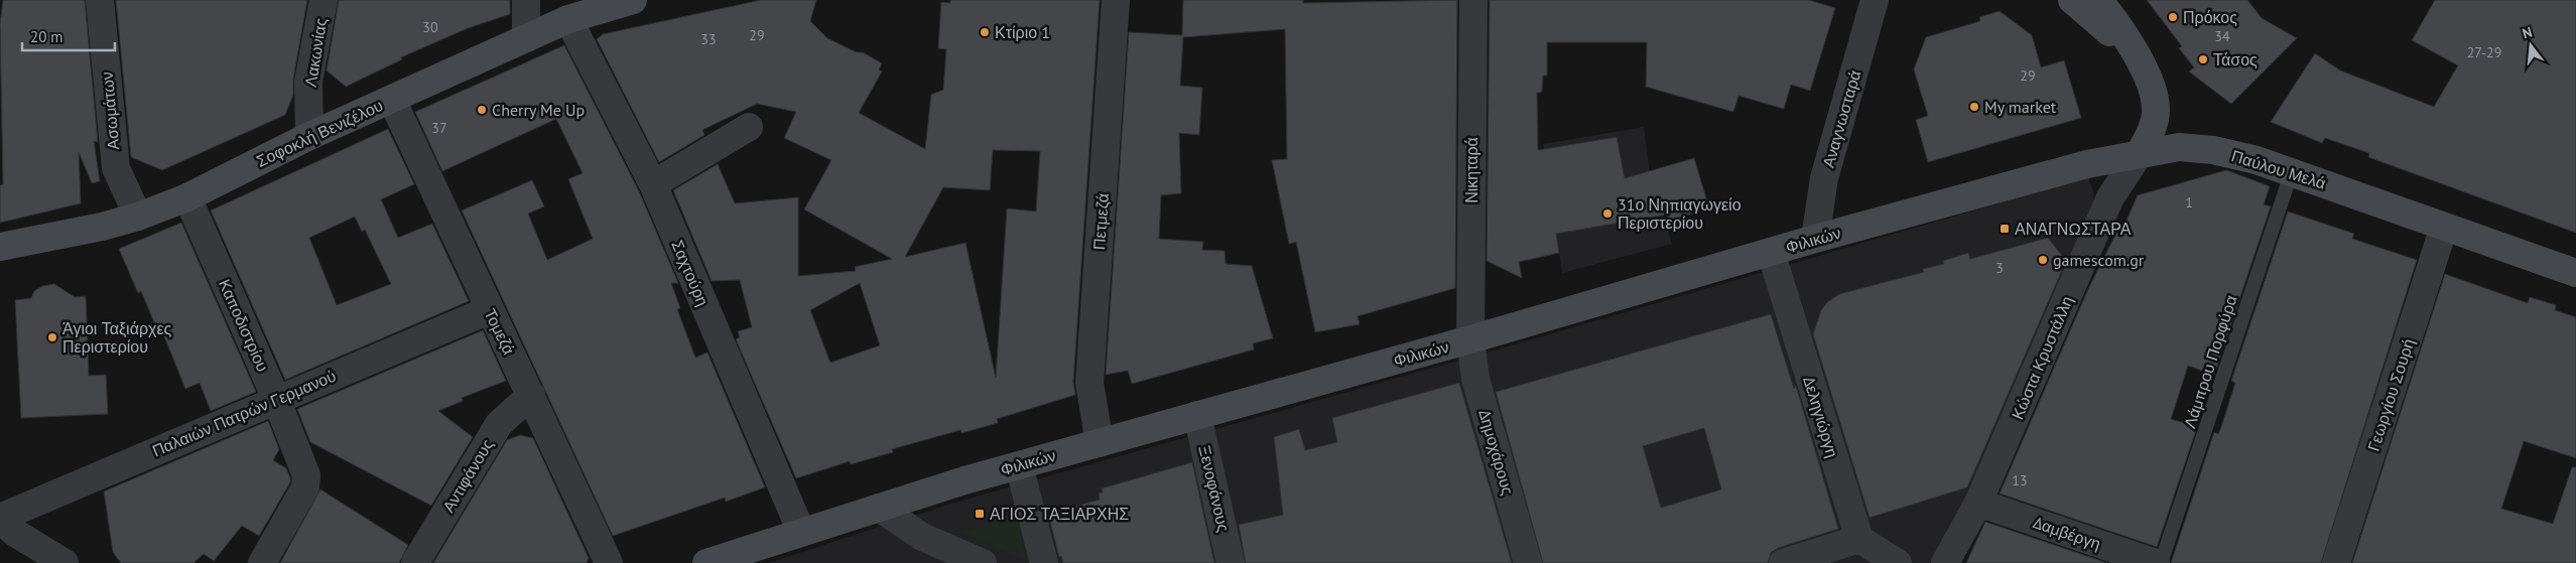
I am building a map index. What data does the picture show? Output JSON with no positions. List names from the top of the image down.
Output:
{
  "streets": {
    "street": [
      "Λακωνίας",
      "Ασωμάτων",
      "Αναγνωσταρά",
      "Σοφοκλή Βενιζέλου",
      "Παύλου Μελά",
      "Νικηταρά",
      "Πετμεζά",
      "Φιλικών",
      "Σαχτούρη",
      "Καποδιστρίου",
      "Τομεζά",
      "Κώστα Κρυστάλλη",
      "Γεωργίου Σουρή",
      "Παλαιών Πατρών Γερμανού",
      "Δεληγιώργη",
      "Δημοχάρους",
      "Αντιφάνους",
      "Ξενοφάνους",
      "Δαμβέργη"
    ],
    "lane": ["Λάμπρου Πορφύρα"]
  },
  "crossings": [
    ["Λακωνίας", "Σοφοκλή Βενιζέλου"],
    ["Ασωμάτων", "Σοφοκλή Βενιζέλου"],
    ["Αναγνωσταρά", "Φιλικών"],
    ["Σοφοκλή Βενιζέλου", "Σαχτούρη"],
    ["Σοφοκλή Βενιζέλου", "Καποδιστρίου"],
    ["Σοφοκλή Βενιζέλου", "Τομεζά"],
    ["Παύλου Μελά", "Φιλικών"],
    ["Παύλου Μελά", "Κώστα Κρυστάλλη"],
    ["Παύλου Μελά", "Λάμπρου Πορφύρα"],
    ["Παύλου Μελά", "Γεωργίου Σουρή"],
    ["Νικηταρά", "Φιλικών"],
    ["Νικηταρά", "Δημοχάρους"],
    ["Πετμεζά", "Φιλικών"],
    ["Φιλικών", "Σαχτούρη"],
    ["Φιλικών", "Κώστα Κρυστάλλη"],
    ["Φιλικών", "Δεληγιώργη"],
    ["Φιλικών", "Δημοχάρους"],
    ["Φιλικών", "Ξενοφάνους"],
    ["Καποδιστρίου", "Παλαιών Πατρών Γερμανού"],
    ["Τομεζά", "Παλαιών Πατρών Γερμανού"],
    ["Τομεζά", "Αντιφάνους"],
    ["Κώστα Κρυστάλλη", "Δαμβέργη"]
  ],
  "places": {
    "other": [
      "Πρόκος",
      "Κτίριο 1",
      "Τάσος",
      "My market",
      "Cherry Me Up",
      "31ο Νηπιαγωγείο Περιστερίου",
      "gamescom.gr",
      "Άγιοι Ταξιάρχες Περιστερίου"
    ],
    "transit": ["ΑΝΑΓΝΩΣΤΑΡΑ", "ΑΓΙΟΣ ΤΑΞΙΑΡΧΗΣ"]
  },
  "house_numbers": [
    "30",
    "29",
    "34",
    "33",
    "27-29",
    "29",
    "37",
    "1",
    "3",
    "13"
  ],
  "scale_bar": "20 m",
  "north": "top"
}
